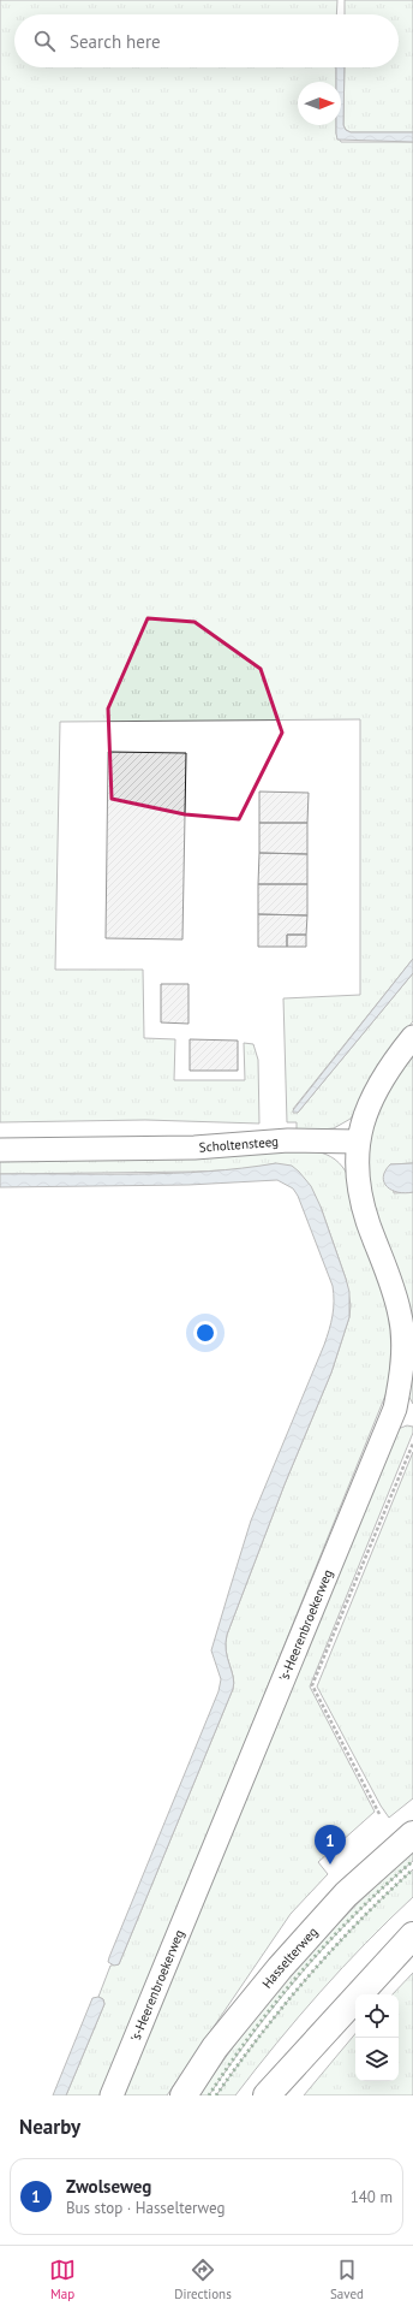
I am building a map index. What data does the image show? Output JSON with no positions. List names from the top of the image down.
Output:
{
  "streets": {
    "main road": ["Hasselterweg"],
    "street": ["Scholtensteeg", "'s-Heerenbroekerweg"]
  },
  "crossings": [
    ["Scholtensteeg", "'s-Heerenbroekerweg"]
  ],
  "north": "right",
  "page": {
    "search": "Search here",
    "pins": "1",
    "heading": "Nearby",
    "list": [
      {
        "mark": "1",
        "name": "Zwolseweg",
        "note": "Bus stop · Hasselterweg",
        "value": "140 m"
      }
    ],
    "nav": ["Map", "Directions", "Saved"]
  }
}
